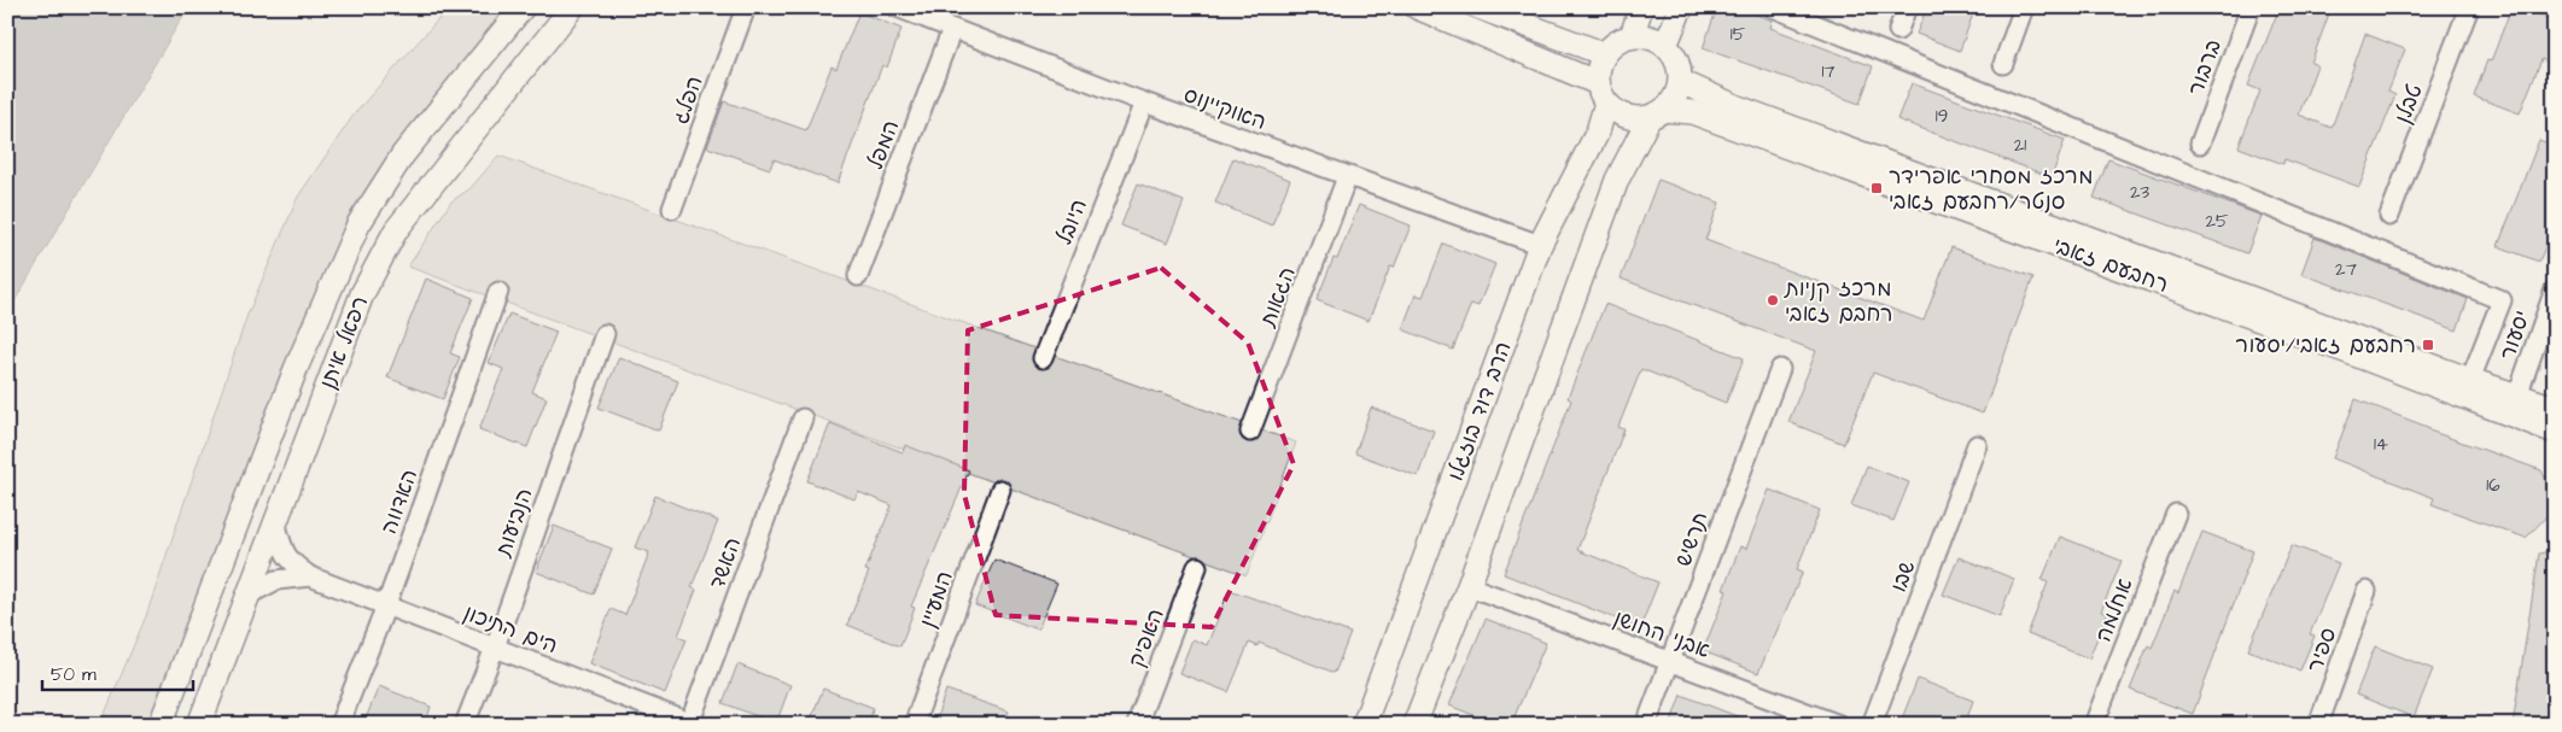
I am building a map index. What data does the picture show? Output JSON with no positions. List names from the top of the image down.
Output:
{
  "streets": {
    "street": [
      "ברבור",
      "הפלג",
      "טבלן",
      "האוקיינוס",
      "המפל",
      "היובל",
      "רחבעם זאבי",
      "הגאות",
      "יסעור",
      "רפאל איתן",
      "הרב דוד בוזגלו",
      "האדווה",
      "הנביעות",
      "תרשיש",
      "האשד",
      "שבו",
      "המעיין",
      "אחלמה",
      "הים התיכון",
      "אבני החושן",
      "האפיק",
      "ספיר"
    ]
  },
  "crossings": [
    ["האוקיינוס", "המפל"],
    ["האוקיינוס", "היובל"],
    ["האוקיינוס", "הגאות"],
    ["האוקיינוס", "הרב דוד בוזגלו"],
    ["רחבעם זאבי", "יסעור"],
    ["רחבעם זאבי", "הרב דוד בוזגלו"],
    ["רפאל איתן", "הים התיכון"],
    ["האדווה", "הים התיכון"],
    ["הנביעות", "הים התיכון"],
    ["תרשיש", "אבני החושן"],
    ["האשד", "הים התיכון"]
  ],
  "places": {
    "transit": ["מרכז מסחרי אפרידר סנטר/רחבעם זאבי", "רחבעם זאבי/יסעור"],
    "other": ["מרכז קניות רחבם זאבי"]
  },
  "house_numbers": [
    "15",
    "17",
    "19",
    "21",
    "23",
    "25",
    "27",
    "14",
    "16"
  ],
  "scale_bar": "50 m"
}
